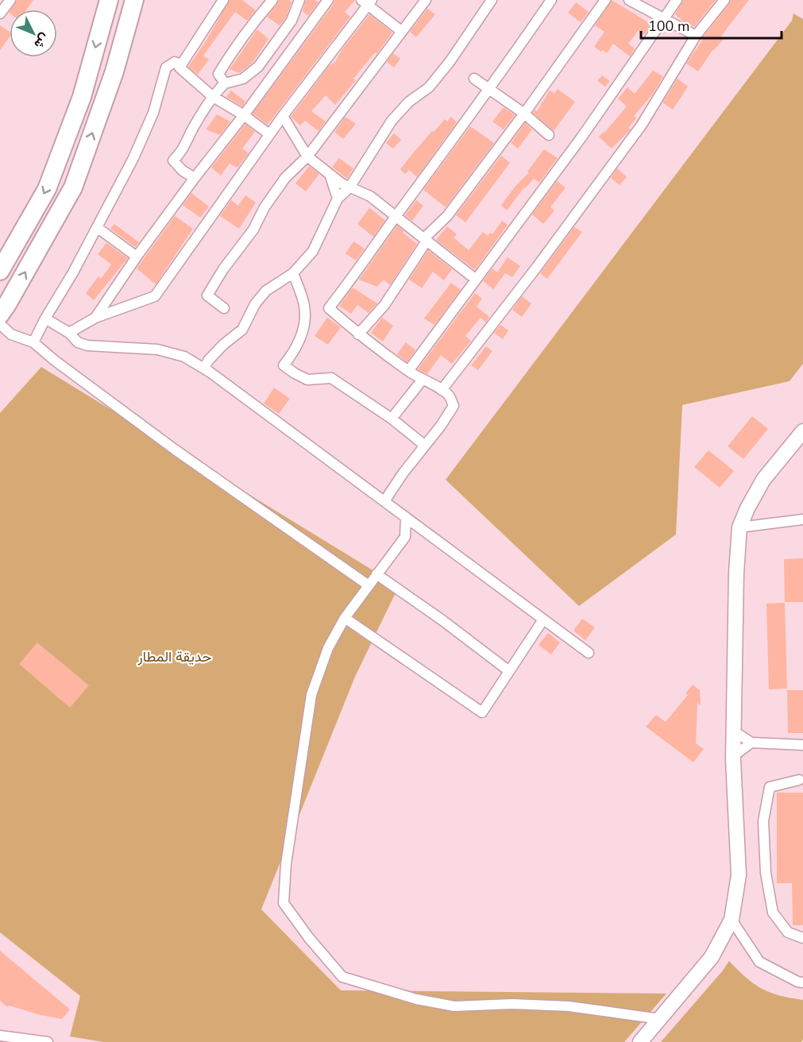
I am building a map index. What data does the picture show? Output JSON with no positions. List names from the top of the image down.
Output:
{
  "parks": ["حديقة المطار"],
  "scale_bar": "100 m",
  "north": "bottom right"
}
